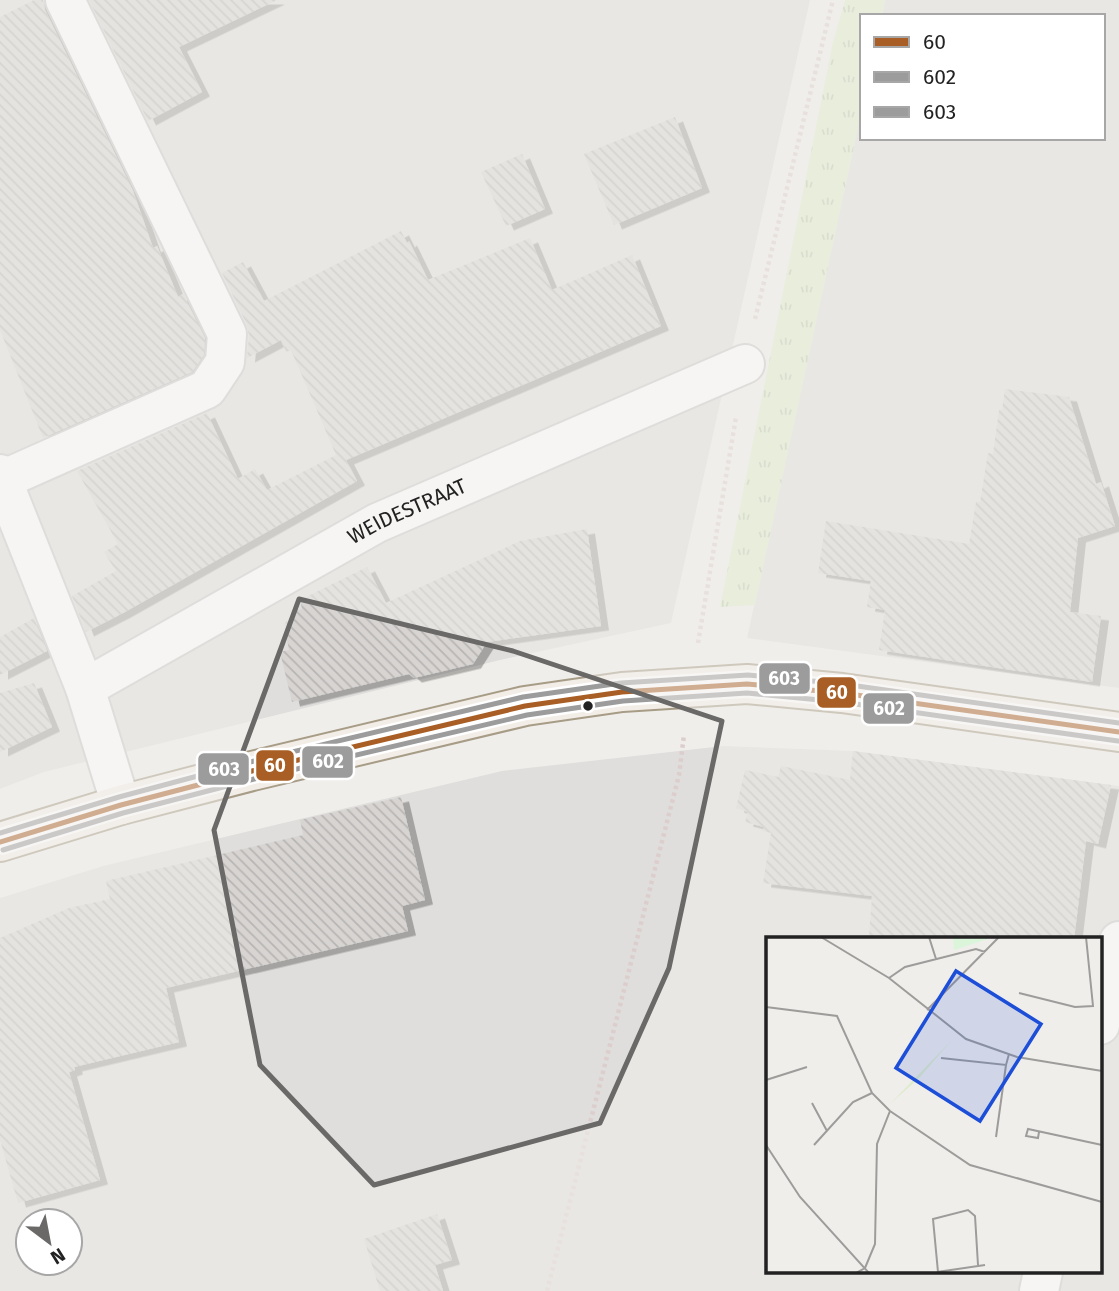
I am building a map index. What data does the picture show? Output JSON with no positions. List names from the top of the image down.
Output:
{
  "streets": {
    "street": ["WEIDESTRAAT"]
  },
  "lines": ["transit line 603", "transit line 60", "transit line 602"],
  "legend": ["60", "602", "603"],
  "north": "bottom right"
}
